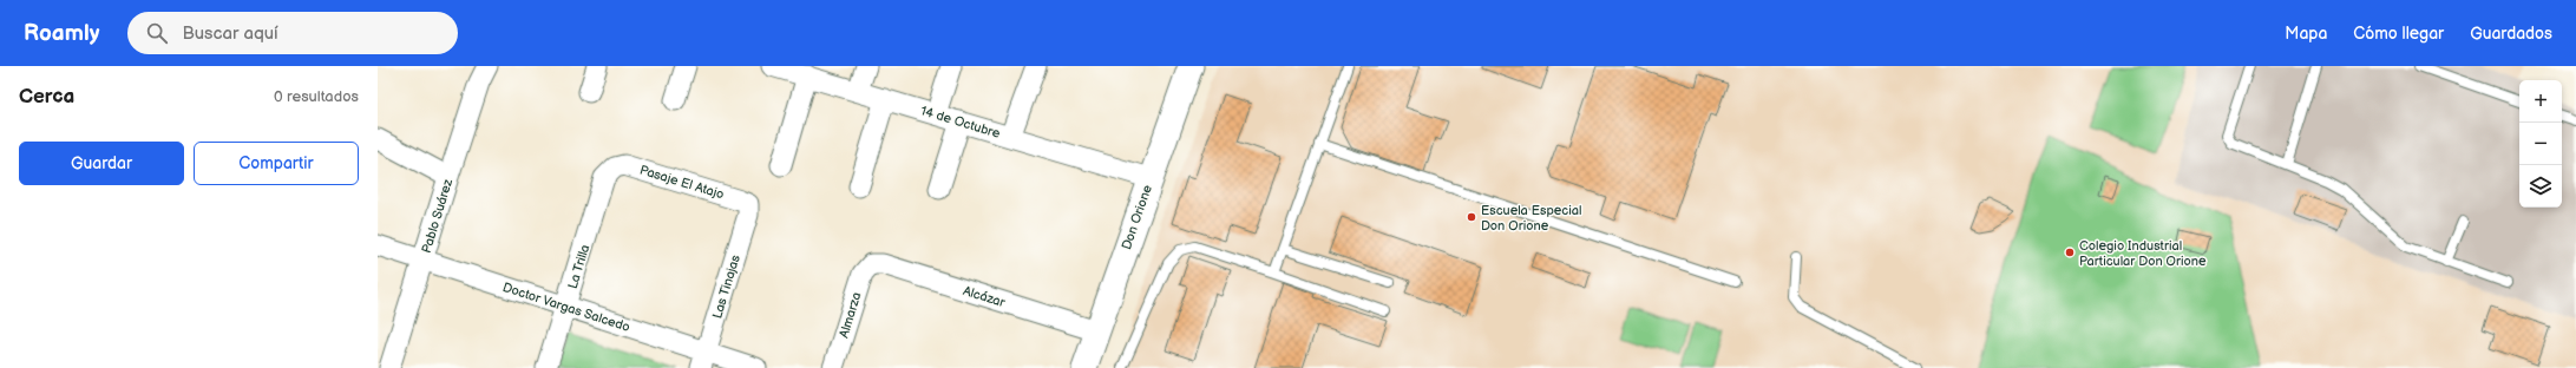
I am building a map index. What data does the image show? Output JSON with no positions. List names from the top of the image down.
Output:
{
  "streets": {
    "street": [
      "14 de Octubre",
      "Pasaje El Atajo",
      "Pablo Suárez",
      "Don Orione",
      "La Trilla",
      "Las Tinajas",
      "Alcázar",
      "Doctor Vargas Salcedo",
      "Almarza"
    ]
  },
  "crossings": [
    ["14 de Octubre", "Don Orione"],
    ["Pasaje El Atajo", "La Trilla"],
    ["Pasaje El Atajo", "Las Tinajas"],
    ["Pablo Suárez", "Doctor Vargas Salcedo"],
    ["Don Orione", "Alcázar"],
    ["La Trilla", "Doctor Vargas Salcedo"],
    ["Las Tinajas", "Doctor Vargas Salcedo"],
    ["Alcázar", "Almarza"]
  ],
  "places": ["Escuela Especial Don Orione", "Colegio Industrial Particular Don Orione"],
  "page": {
    "header": "Roamly",
    "search": "Buscar aquí",
    "nav": ["Mapa", "Cómo llegar", "Guardados"],
    "heading": ["Cerca", "0 resultados"],
    "map_buttons": ["+", "−"],
    "buttons": ["Guardar", "Compartir"]
  }
}
